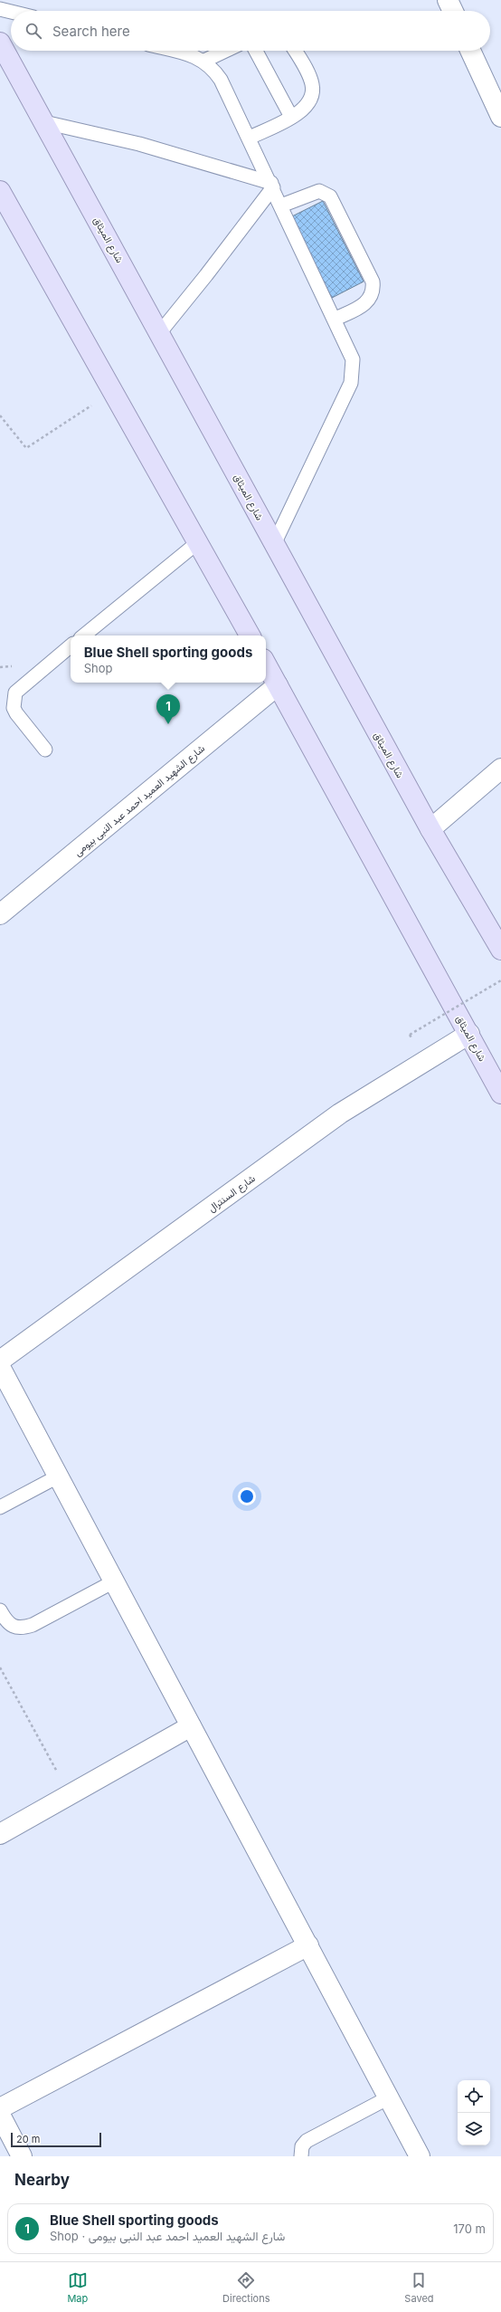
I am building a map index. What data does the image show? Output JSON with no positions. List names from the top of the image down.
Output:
{
  "streets": {
    "main road": ["شارع الميثاق"],
    "street": ["شارع الشهيد العميد احمد عبد النبى بيومى", "شارع السنترال"]
  },
  "crossings": [
    ["شارع الميثاق", "شارع الشهيد العميد احمد عبد النبى بيومى"],
    ["شارع الميثاق", "شارع السنترال"]
  ],
  "scale_bar": "20 m",
  "page": {
    "search": "Search here",
    "popup": ["Blue Shell sporting goods", "Shop"],
    "pins": "1",
    "scale": "20 m",
    "heading": "Nearby",
    "list": [
      {
        "mark": "1",
        "name": "Blue Shell sporting goods",
        "note": "Shop · شارع الشهيد العميد احمد عبد النبى بيومى",
        "value": "170 m"
      }
    ],
    "nav": ["Map", "Directions", "Saved"]
  }
}
